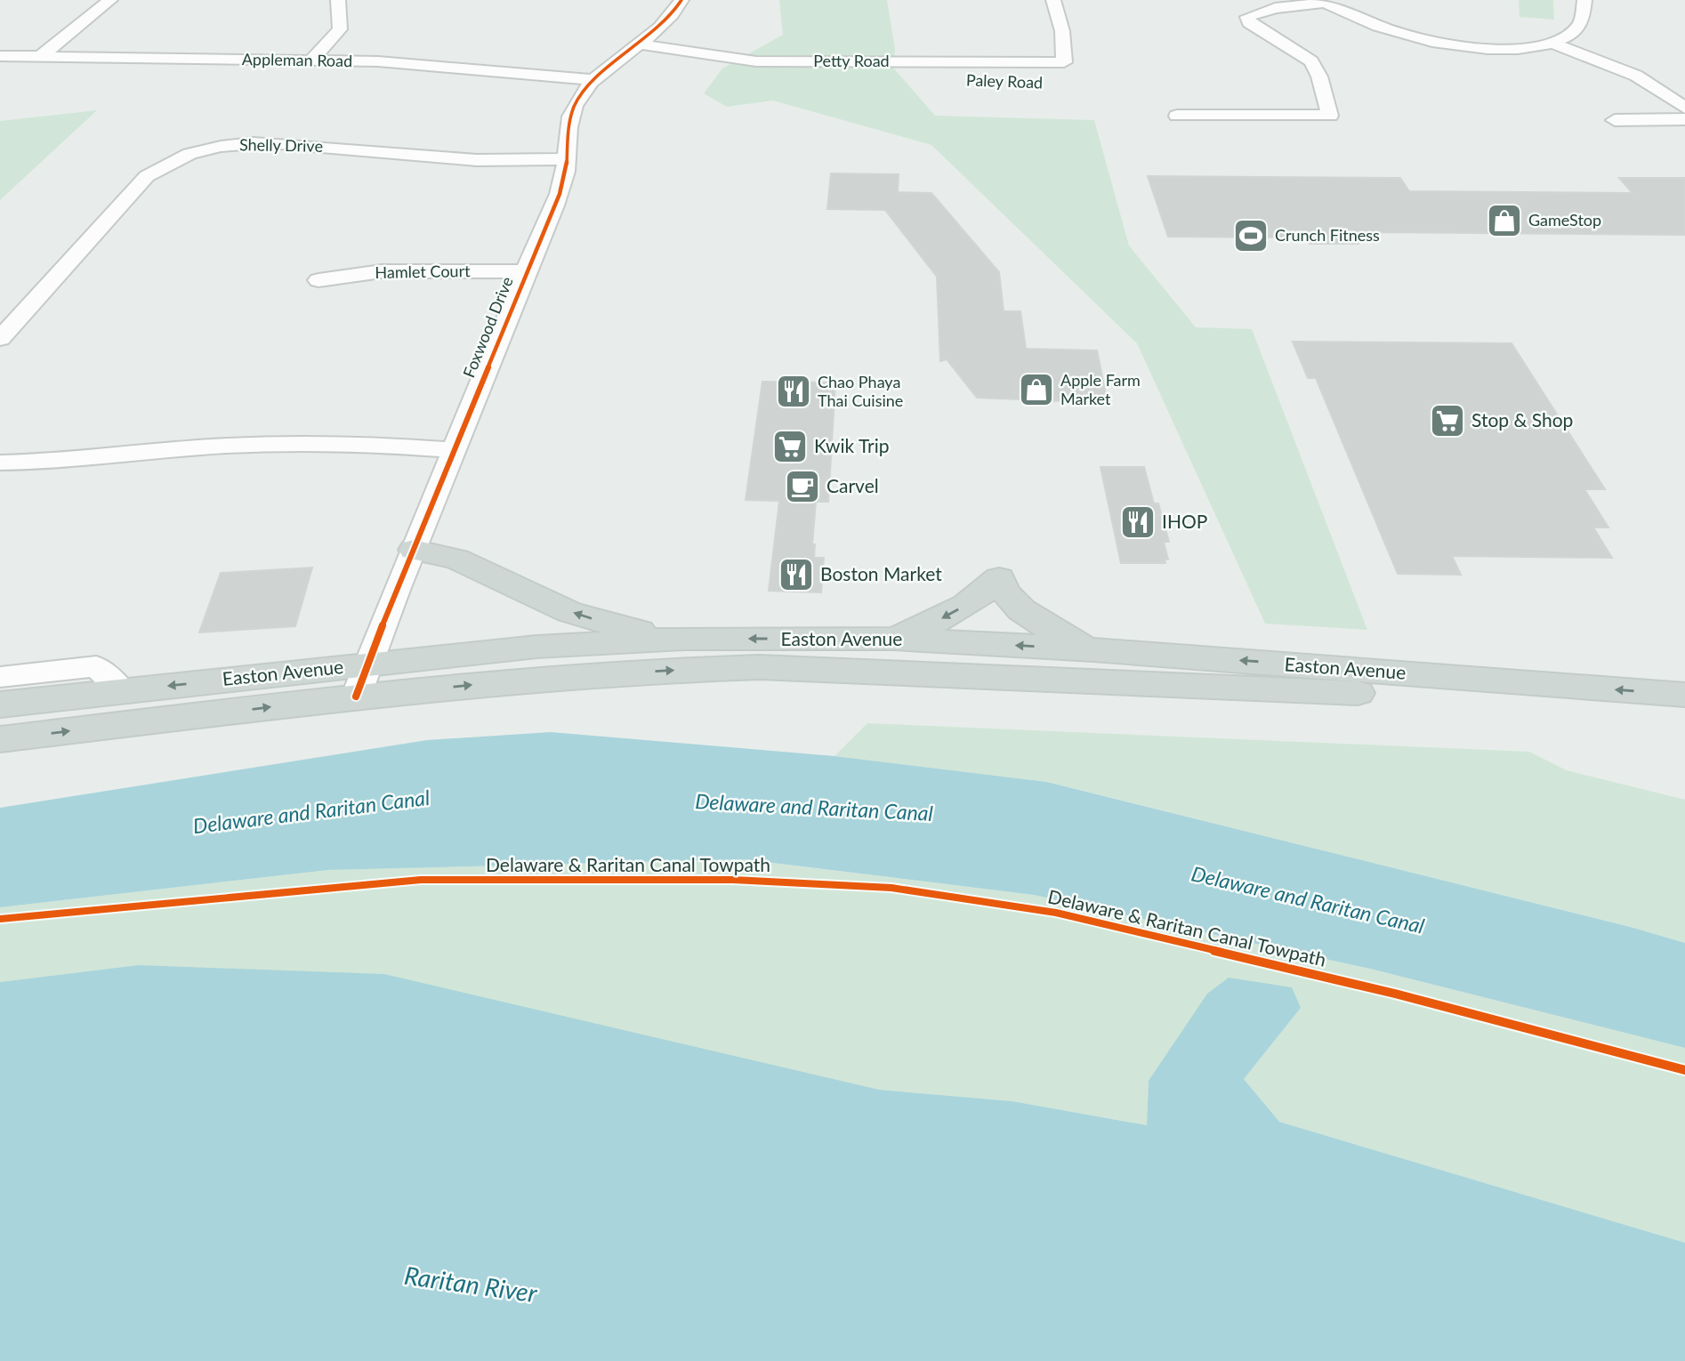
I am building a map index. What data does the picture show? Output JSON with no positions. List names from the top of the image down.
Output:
{
  "streets": {
    "main road": ["Easton Avenue"],
    "street": [
      "Appleman Road",
      "Petty Road",
      "Paley Road",
      "Shelly Drive",
      "Hamlet Court",
      "Foxwood Drive"
    ],
    "cycle path": ["Delaware & Raritan Canal Towpath"]
  },
  "crossings": [
    ["Appleman Road", "Foxwood Drive"],
    ["Petty Road", "Paley Road"],
    ["Petty Road", "Foxwood Drive"],
    ["Shelly Drive", "Foxwood Drive"],
    ["Hamlet Court", "Foxwood Drive"],
    ["Foxwood Drive", "Easton Avenue"]
  ],
  "water": ["Delaware and Raritan Canal", "Raritan River"],
  "places": {
    "shop": ["GameStop", "Apple Farm Market"],
    "sports": ["Crunch Fitness"],
    "restaurant": ["Chao Phaya Thai Cuisine", "IHOP", "Boston Market"],
    "supermarket": ["Stop & Shop", "Kwik Trip"],
    "cafe": ["Carvel"]
  }
}
